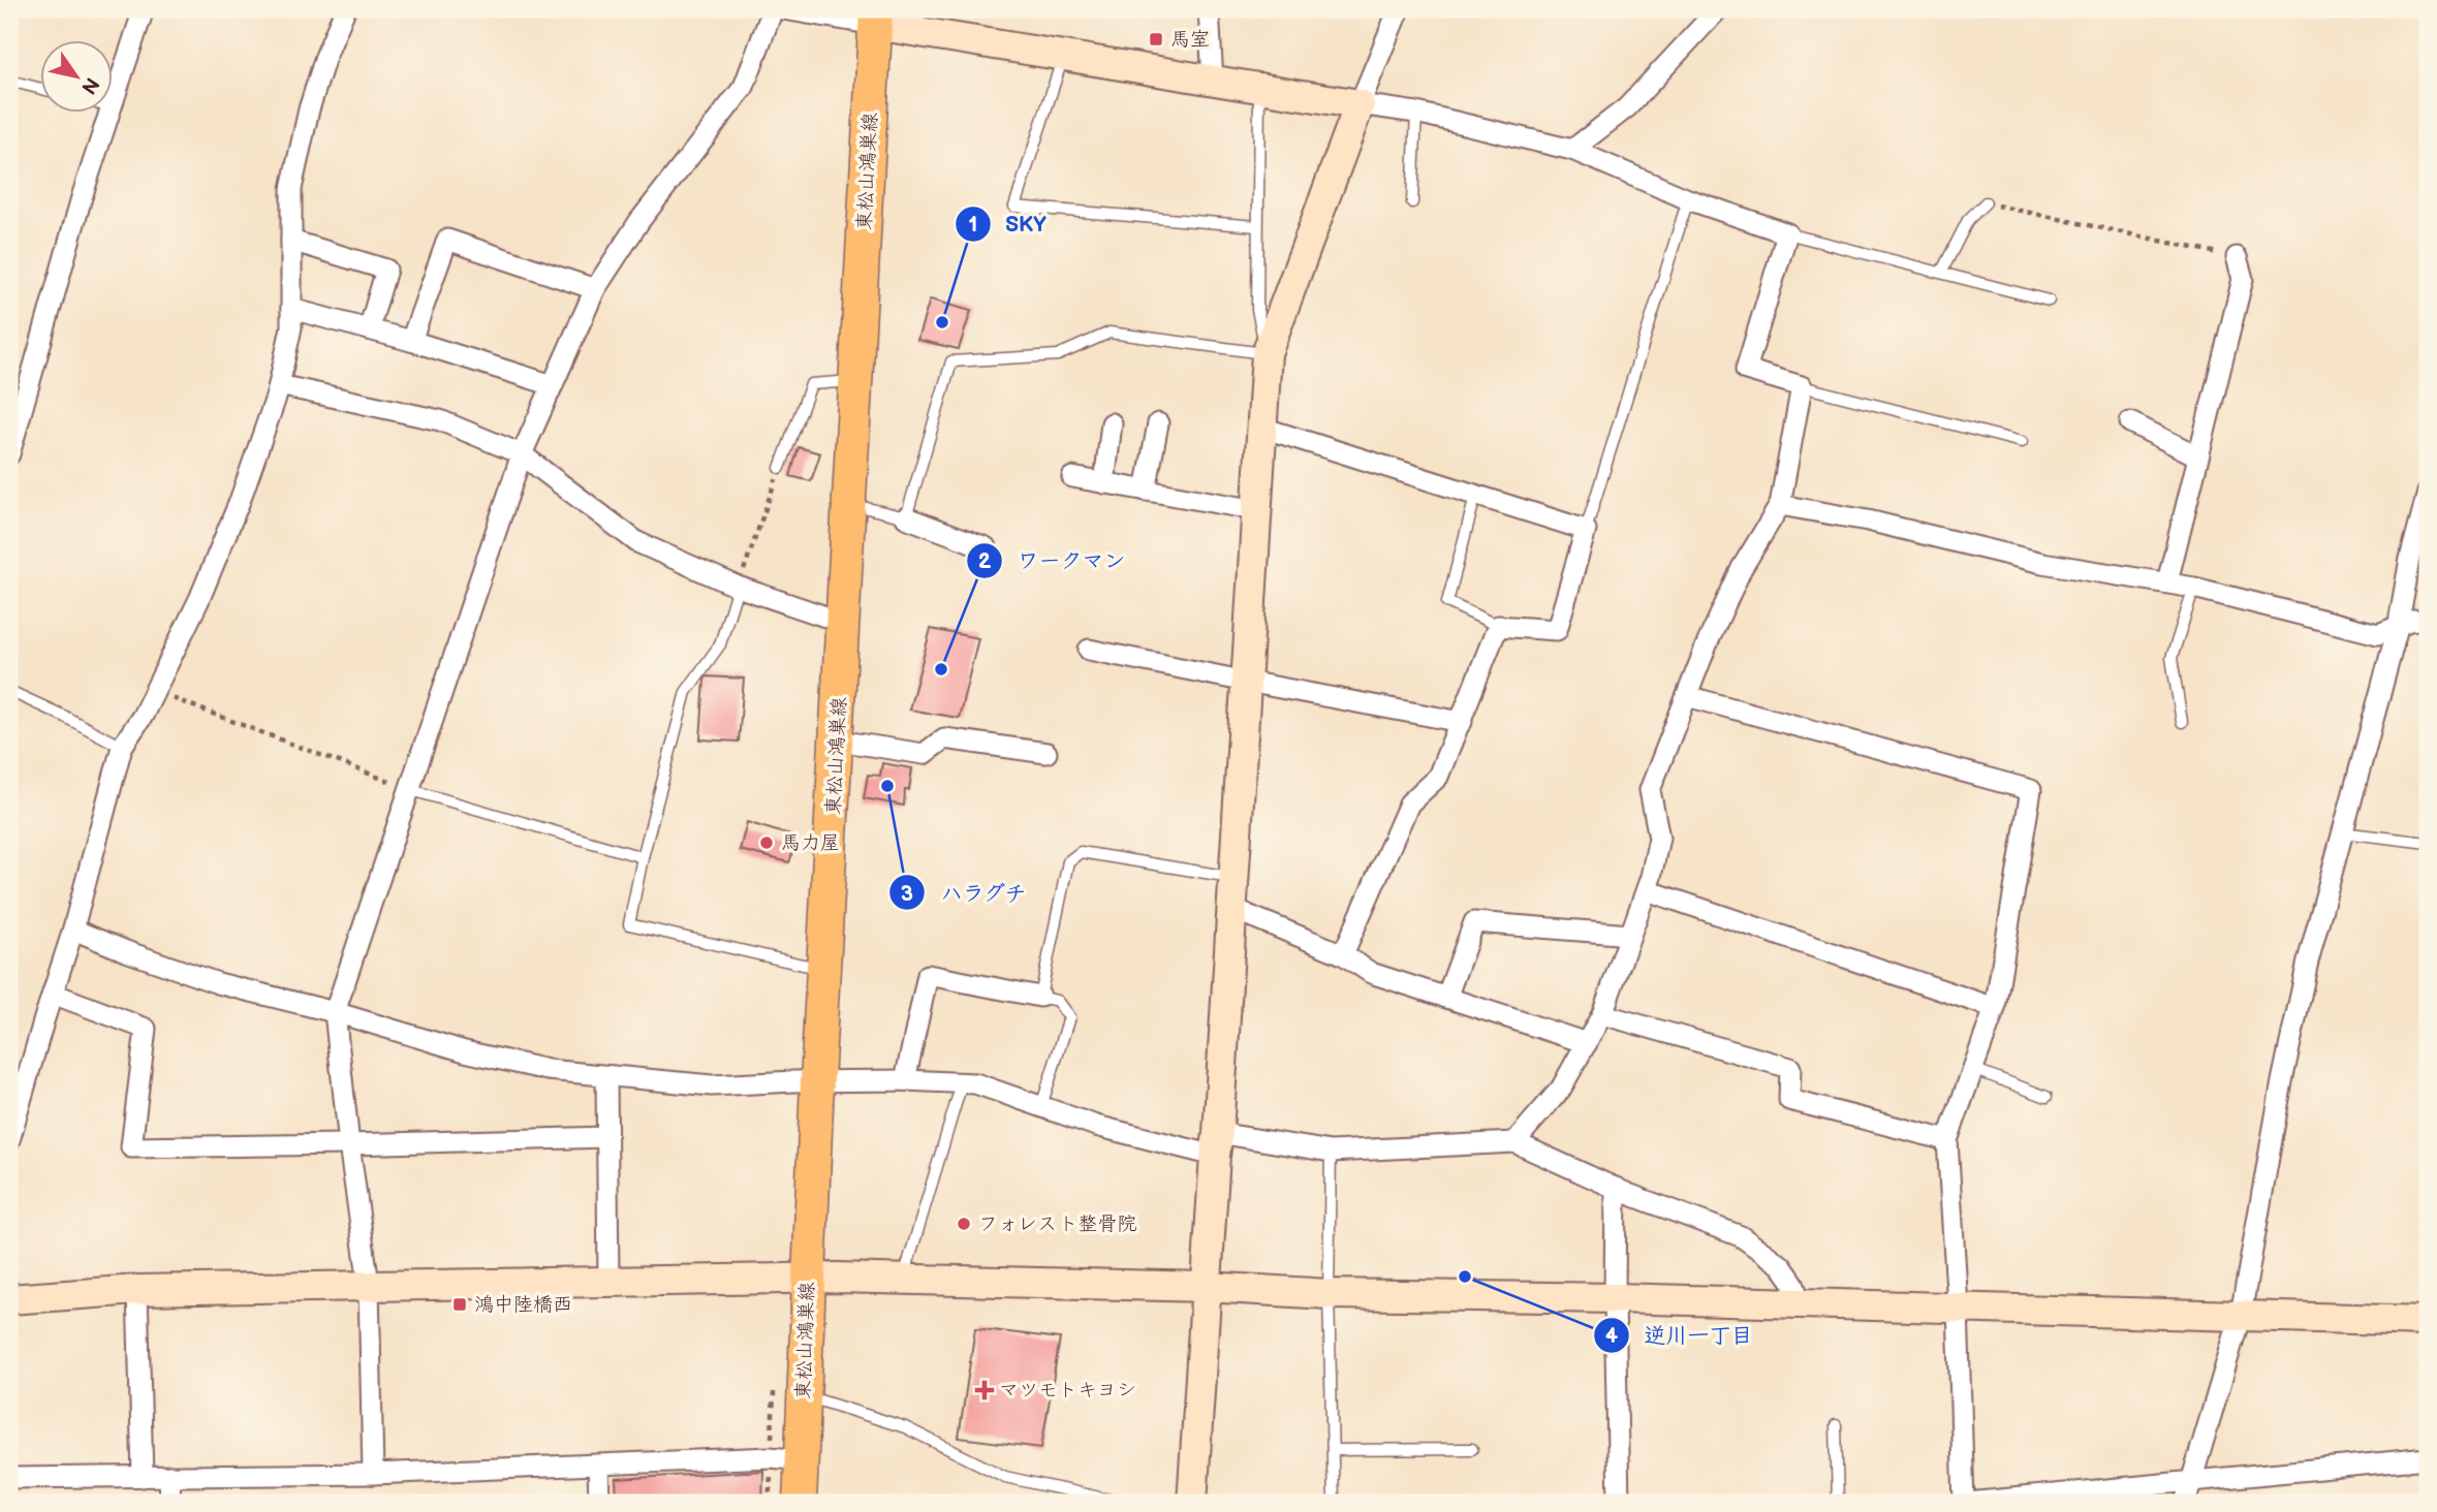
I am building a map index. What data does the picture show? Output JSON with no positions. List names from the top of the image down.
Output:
{
  "streets": {
    "main road": ["東松山鴻巣線"]
  },
  "places": {
    "transit": ["馬室", "鴻中陸橋西"],
    "other": [
      "SKY",
      "ワークマン",
      "ハラグチ",
      "馬力屋",
      "フォレスト整骨院",
      "逆川一丁目"
    ],
    "health": ["マツモトキヨシ"]
  },
  "north": "bottom right"
}
